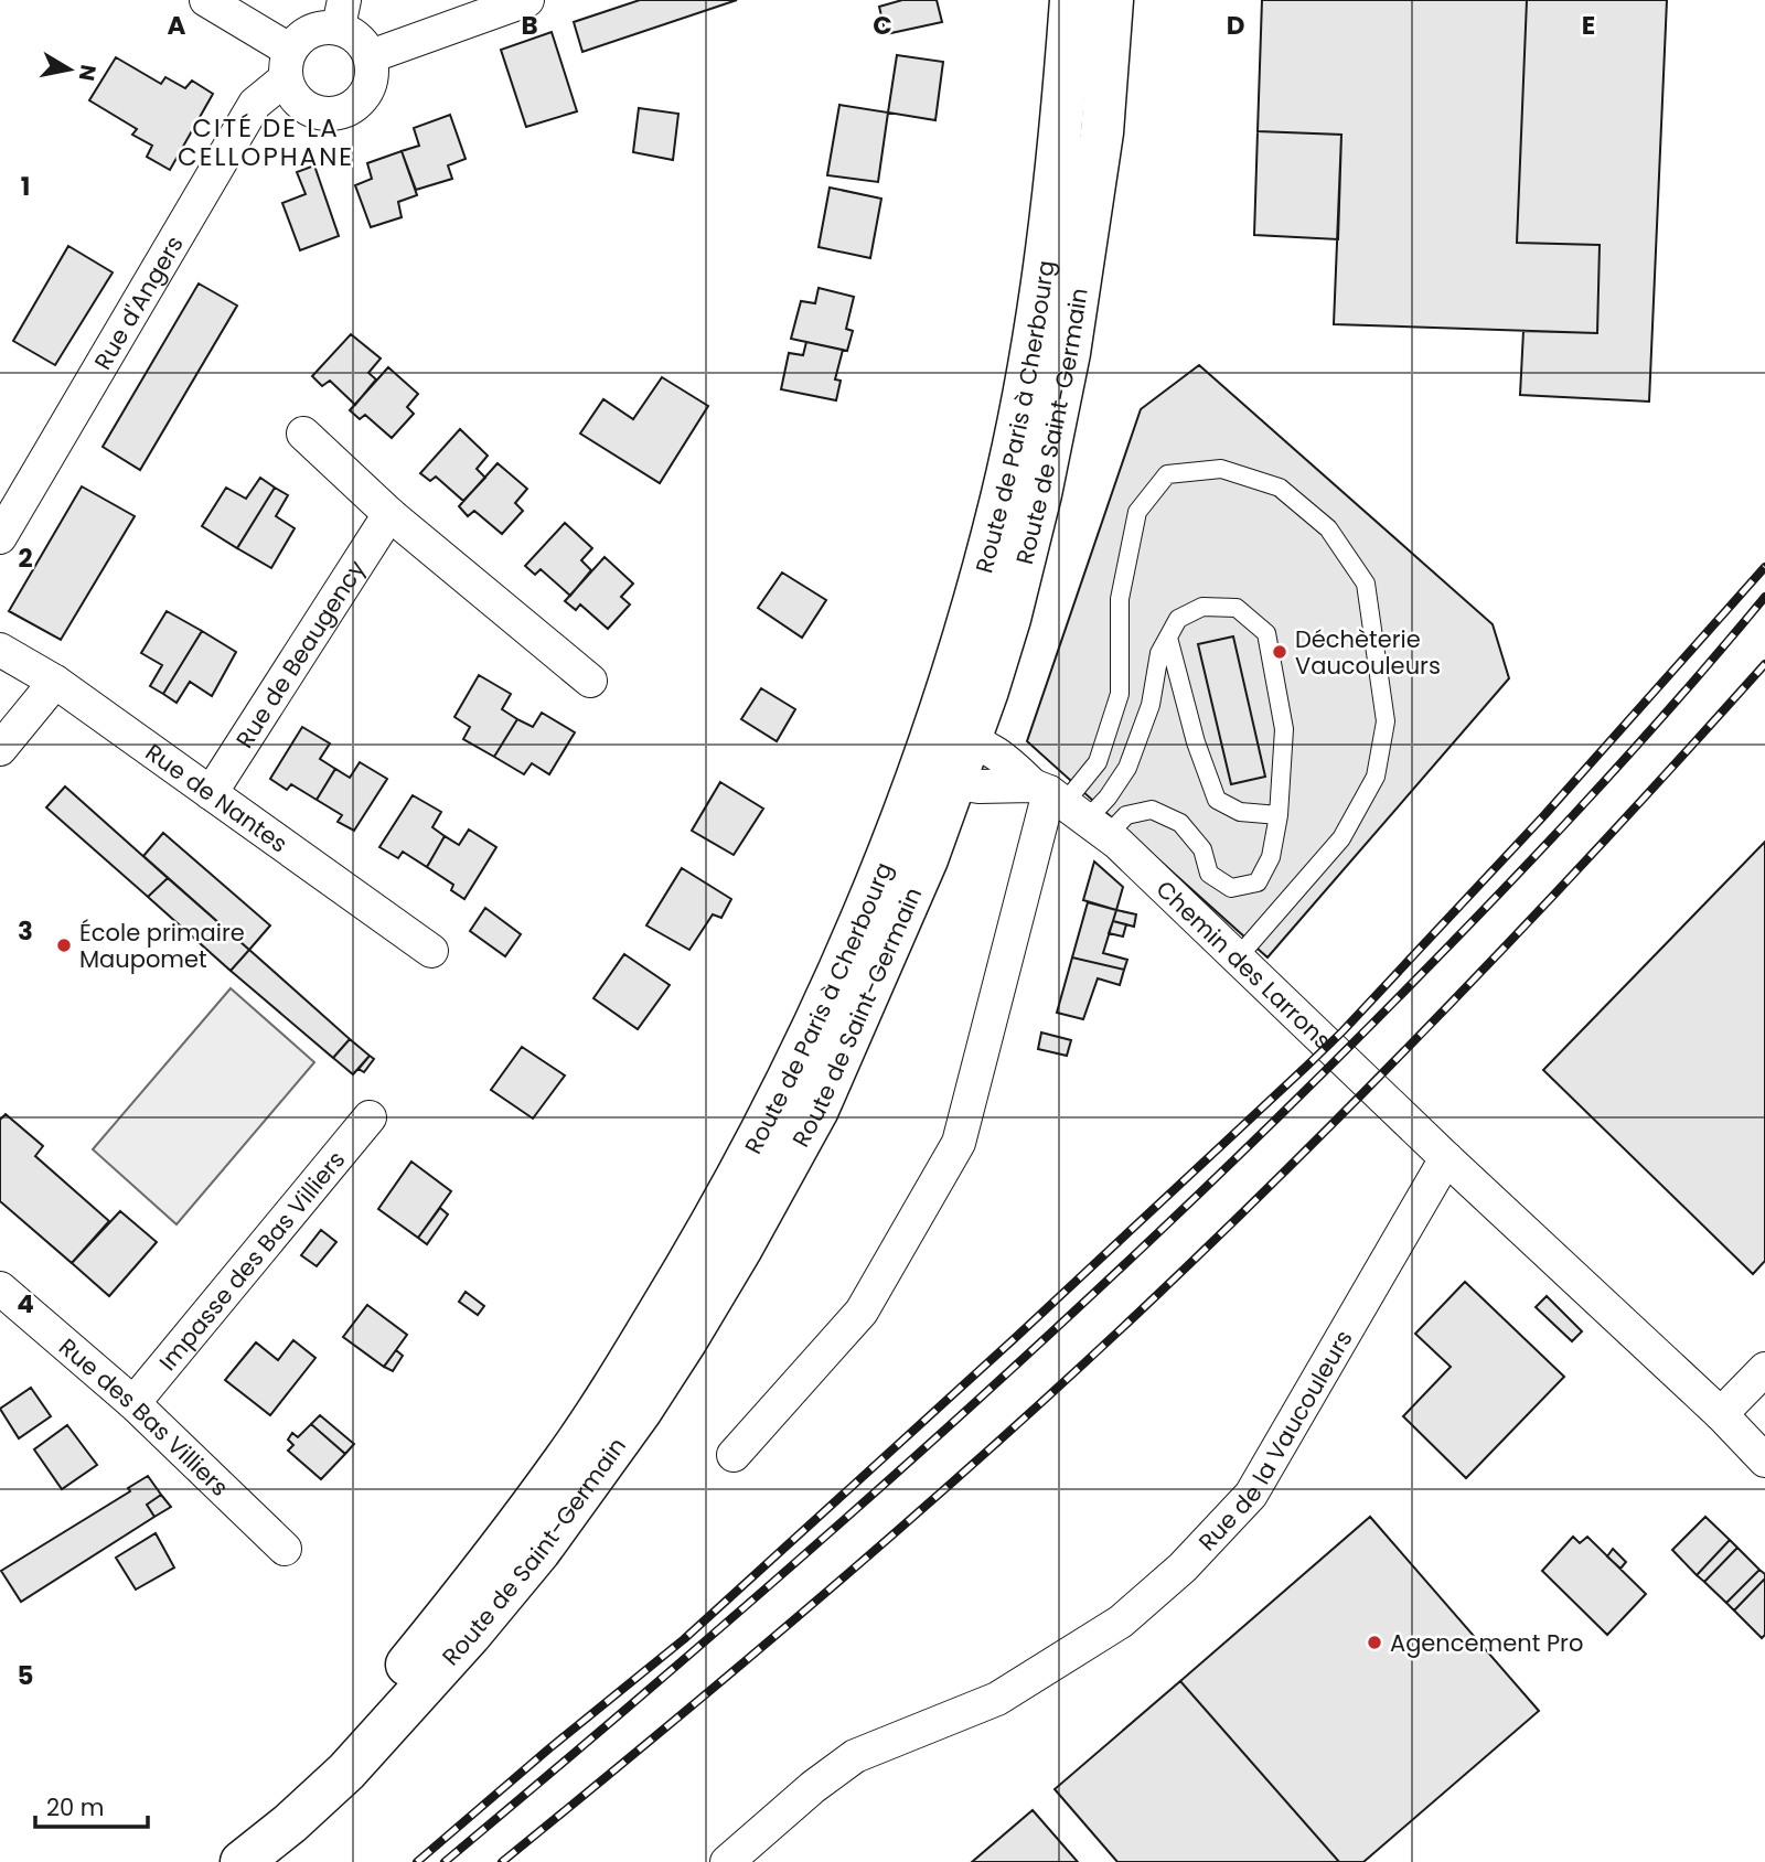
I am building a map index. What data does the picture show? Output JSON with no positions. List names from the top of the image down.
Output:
{
  "streets": {
    "main road": ["Route de Paris à Cherbourg", "Route de Saint-Germain"],
    "street": [
      "Rue d'Angers",
      "Rue de Beaugency",
      "Rue de Nantes",
      "Chemin des Larrons",
      "Impasse des Bas Villiers",
      "Rue des Bas Villiers",
      "Rue de la Vaucouleurs"
    ]
  },
  "crossings": [
    ["Route de Paris à Cherbourg", "Route de Saint-Germain"],
    ["Route de Paris à Cherbourg", "Chemin des Larrons"],
    ["Route de Saint-Germain", "Chemin des Larrons"],
    ["Rue de Beaugency", "Rue de Nantes"],
    ["Chemin des Larrons", "Rue de la Vaucouleurs"],
    ["Impasse des Bas Villiers", "Rue des Bas Villiers"]
  ],
  "districts": ["CITÉ DE LA CELLOPHANE"],
  "places": ["Déchèterie Vaucouleurs", "École primaire Maupomet", "Agencement Pro"],
  "scale_bar": "20 m",
  "north": "right",
  "grid": {
    "columns": [
      "A",
      "B",
      "C",
      "D",
      "E"
    ],
    "rows": [
      "1",
      "2",
      "3",
      "4",
      "5"
    ]
  }
}
